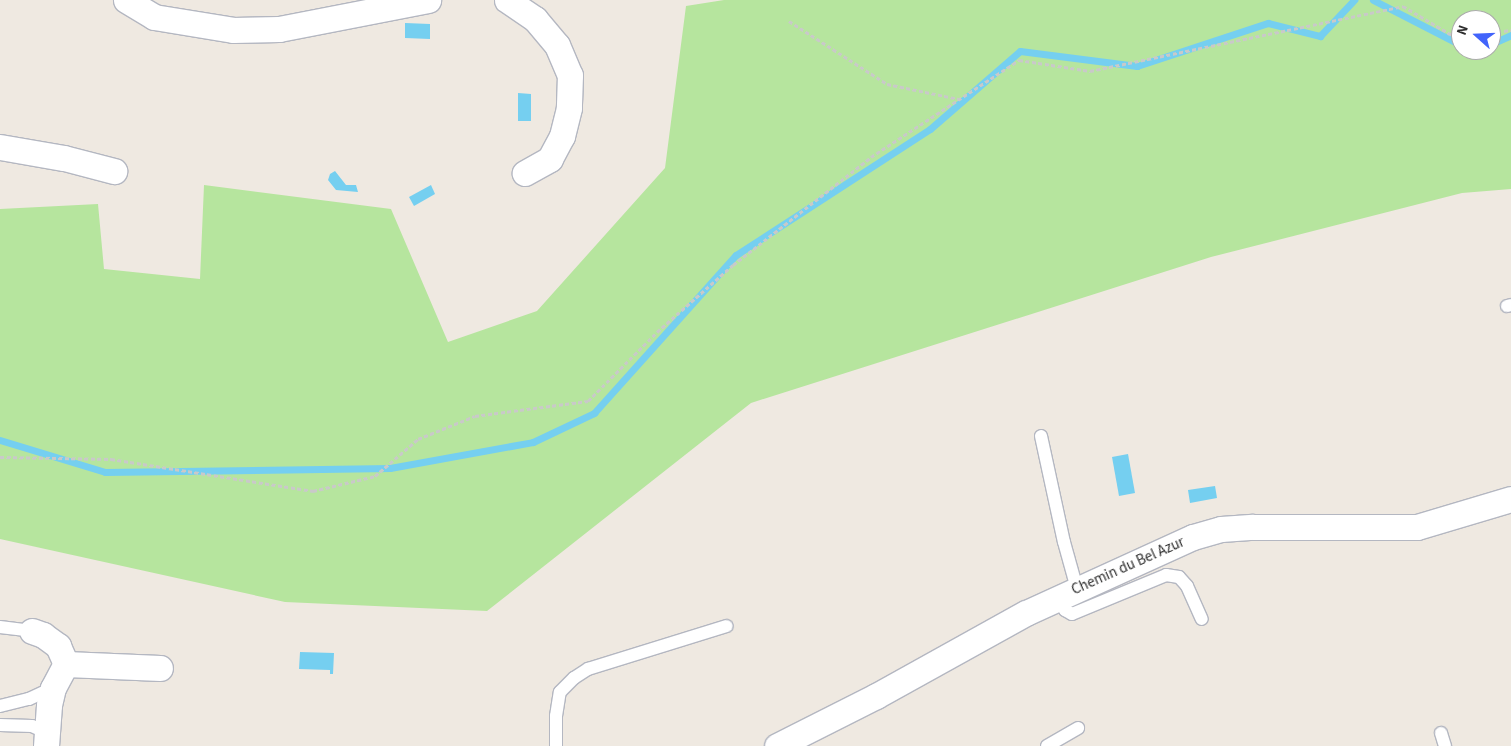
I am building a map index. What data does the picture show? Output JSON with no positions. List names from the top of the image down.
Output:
{
  "streets": {
    "street": ["Chemin du Bel Azur"]
  },
  "north": "left"
}
